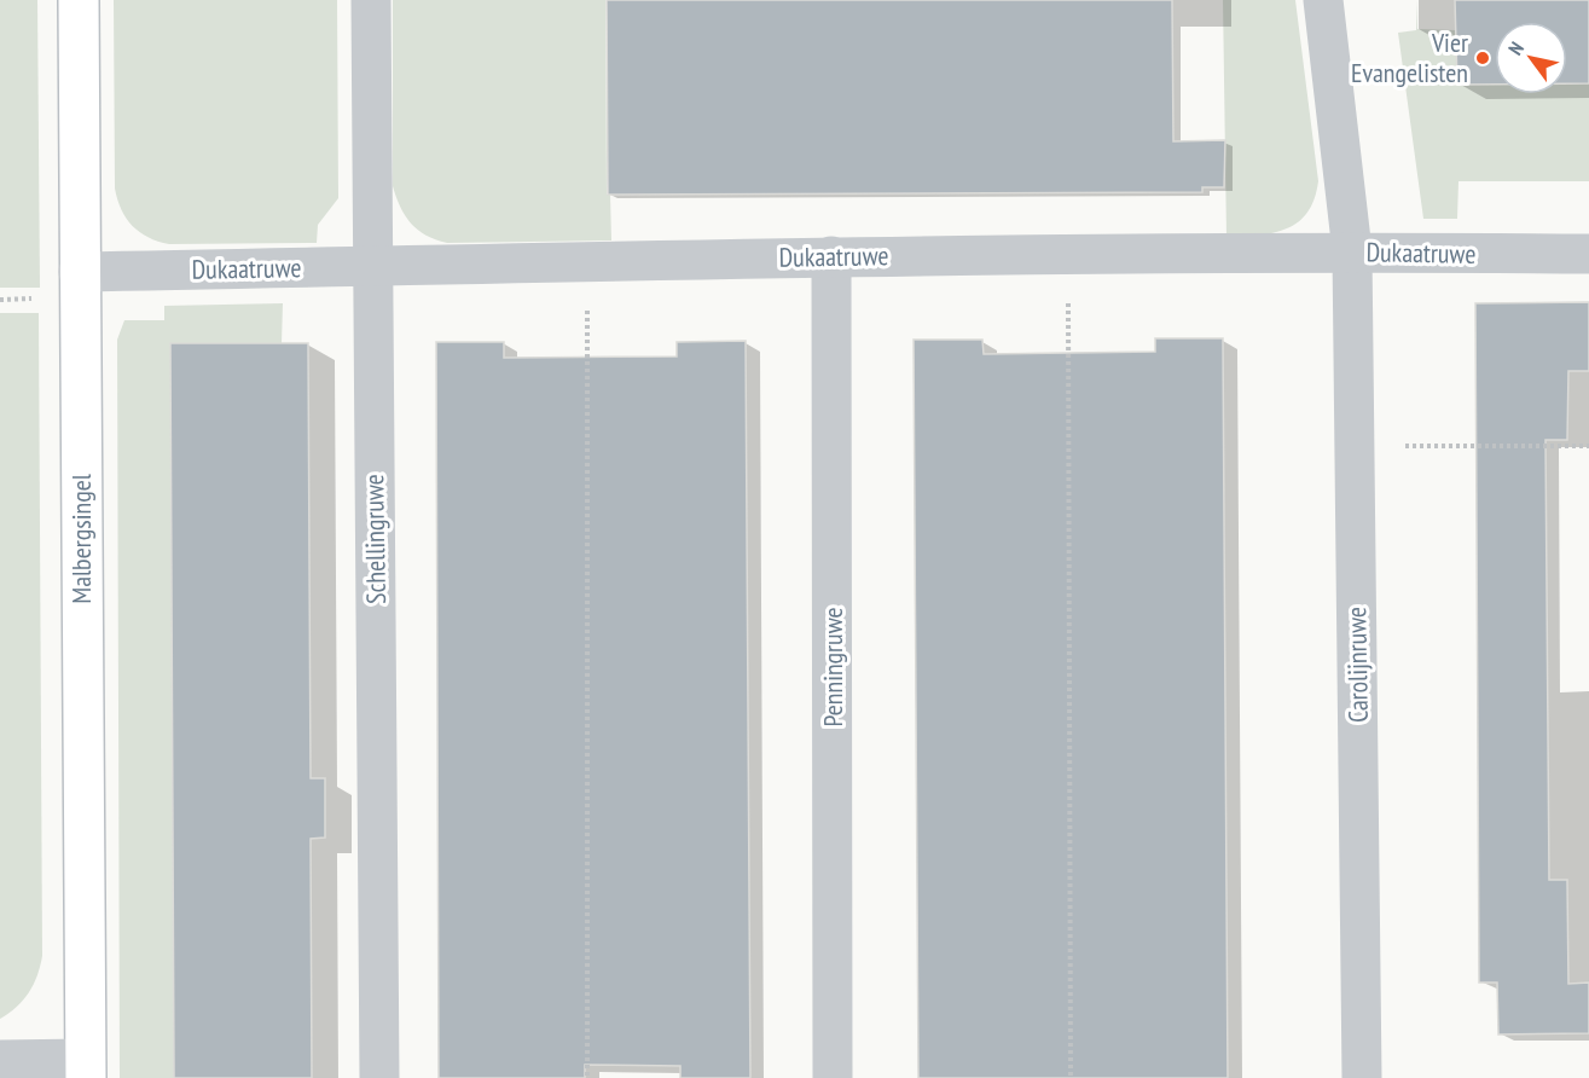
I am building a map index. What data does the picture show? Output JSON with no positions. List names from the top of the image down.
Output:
{
  "streets": {
    "street": [
      "Dukaatruwe",
      "Malbergsingel",
      "Schellingruwe",
      "Carolijnruwe",
      "Penningruwe"
    ]
  },
  "crossings": [
    ["Dukaatruwe", "Malbergsingel"],
    ["Dukaatruwe", "Schellingruwe"],
    ["Dukaatruwe", "Carolijnruwe"],
    ["Dukaatruwe", "Penningruwe"]
  ],
  "places": ["Vier Evangelisten"],
  "north": "top left"
}
